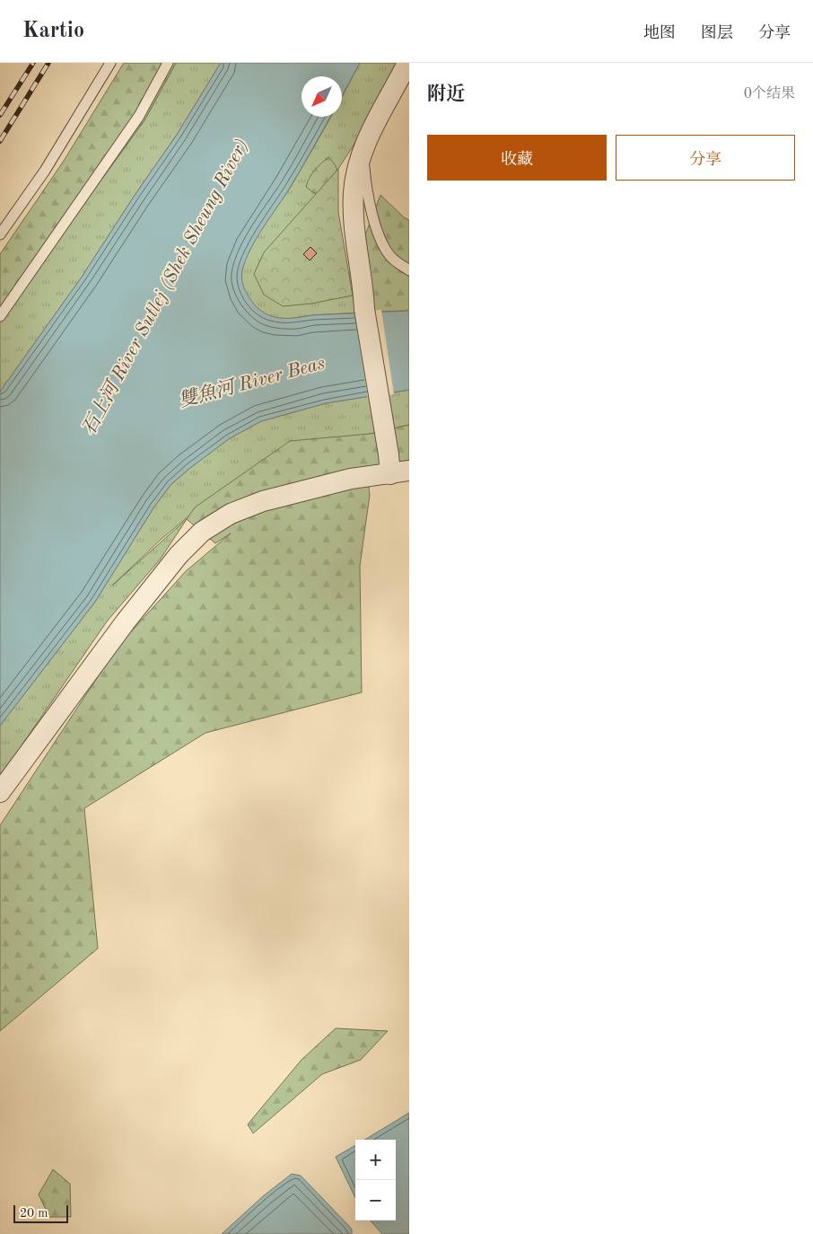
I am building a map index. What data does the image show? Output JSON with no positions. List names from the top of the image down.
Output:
{
  "water": ["石上河 River Sutlej (Shek Sheung River)", "雙魚河 River Beas"],
  "scale_bar": "20 m",
  "north": "bottom left",
  "page": {
    "header": "Kartio",
    "nav": ["地图", "图层", "分享"],
    "heading": ["附近", "0个结果"],
    "buttons": ["收藏", "分享"],
    "map_buttons": ["+", "−"],
    "scale": "20 m"
  }
}
